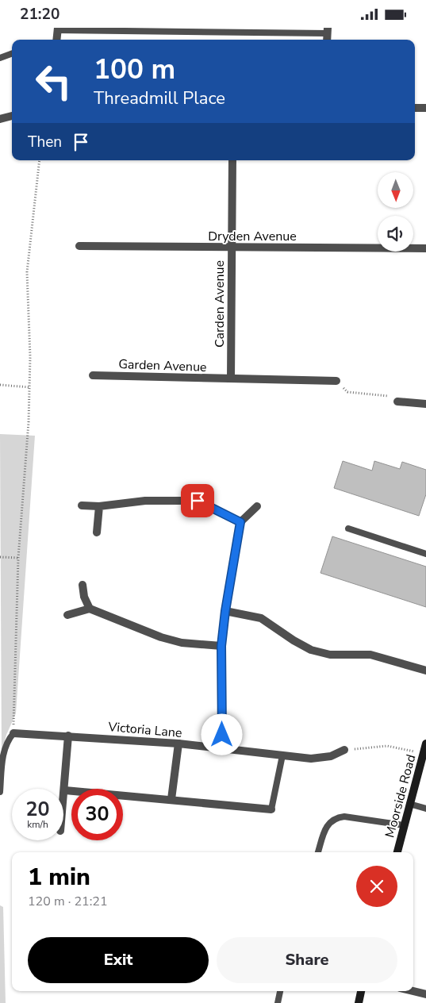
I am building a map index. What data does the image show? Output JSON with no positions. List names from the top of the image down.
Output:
{
  "streets": {
    "street": [
      "Dryden Avenue",
      "Carden Avenue",
      "Garden Avenue",
      "Victoria Lane",
      "Moorside Road"
    ]
  },
  "crossings": [
    ["Dryden Avenue", "Carden Avenue"],
    ["Carden Avenue", "Garden Avenue"]
  ],
  "north": "bottom",
  "page": {
    "status": "21:20",
    "turn": ["100 m", "Threadmill Place"],
    "then": "Then",
    "speed": "20 km/h",
    "limit": "30",
    "heading": ["1 min", "120 m · 21:21"],
    "buttons": ["Exit", "Share"]
  }
}
